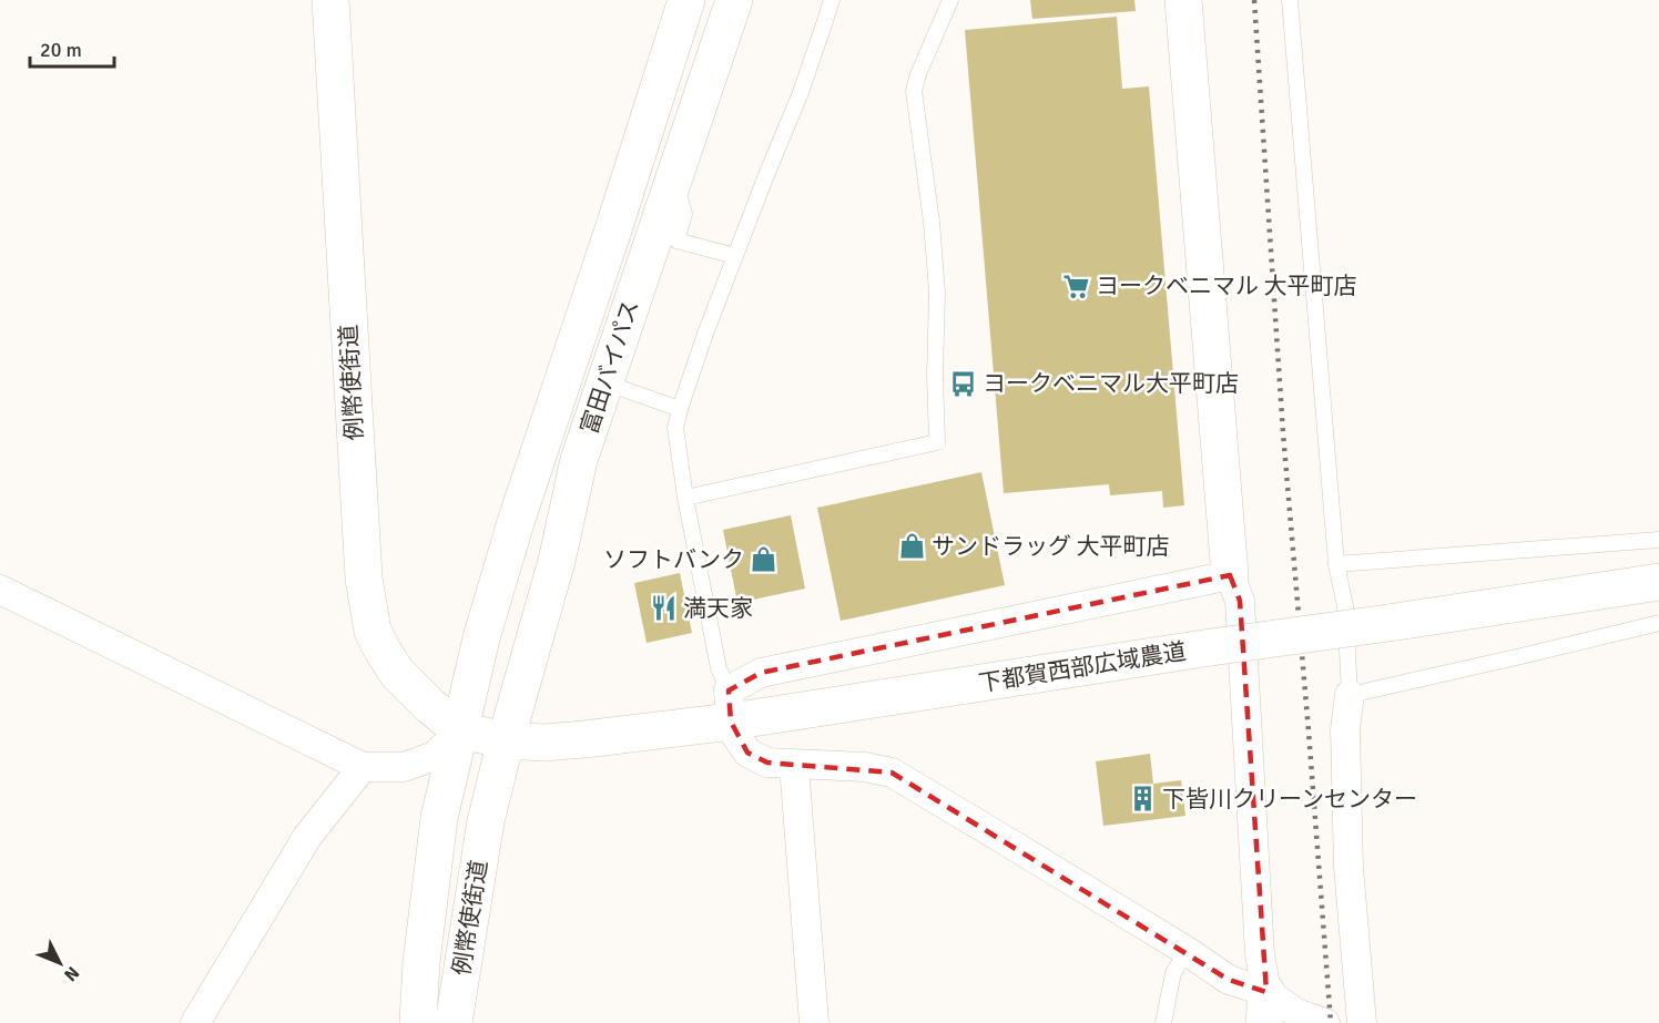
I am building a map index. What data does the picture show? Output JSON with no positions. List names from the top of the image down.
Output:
{
  "streets": {
    "street": ["富田バイパス", "例幣使街道", "下都賀西部広域農道"]
  },
  "crossings": [
    ["富田バイパス", "例幣使街道"],
    ["富田バイパス", "下都賀西部広域農道"],
    ["例幣使街道", "下都賀西部広域農道"]
  ],
  "places": {
    "supermarket": ["ヨークベニマル 大平町店"],
    "bus stop": ["ヨークベニマル大平町店"],
    "shop": ["サンドラッグ 大平町店", "ソフトバンク"],
    "restaurant": ["満天家"],
    "building": ["下皆川クリーンセンター"]
  },
  "scale_bar": "20 m",
  "north": "bottom right"
}
